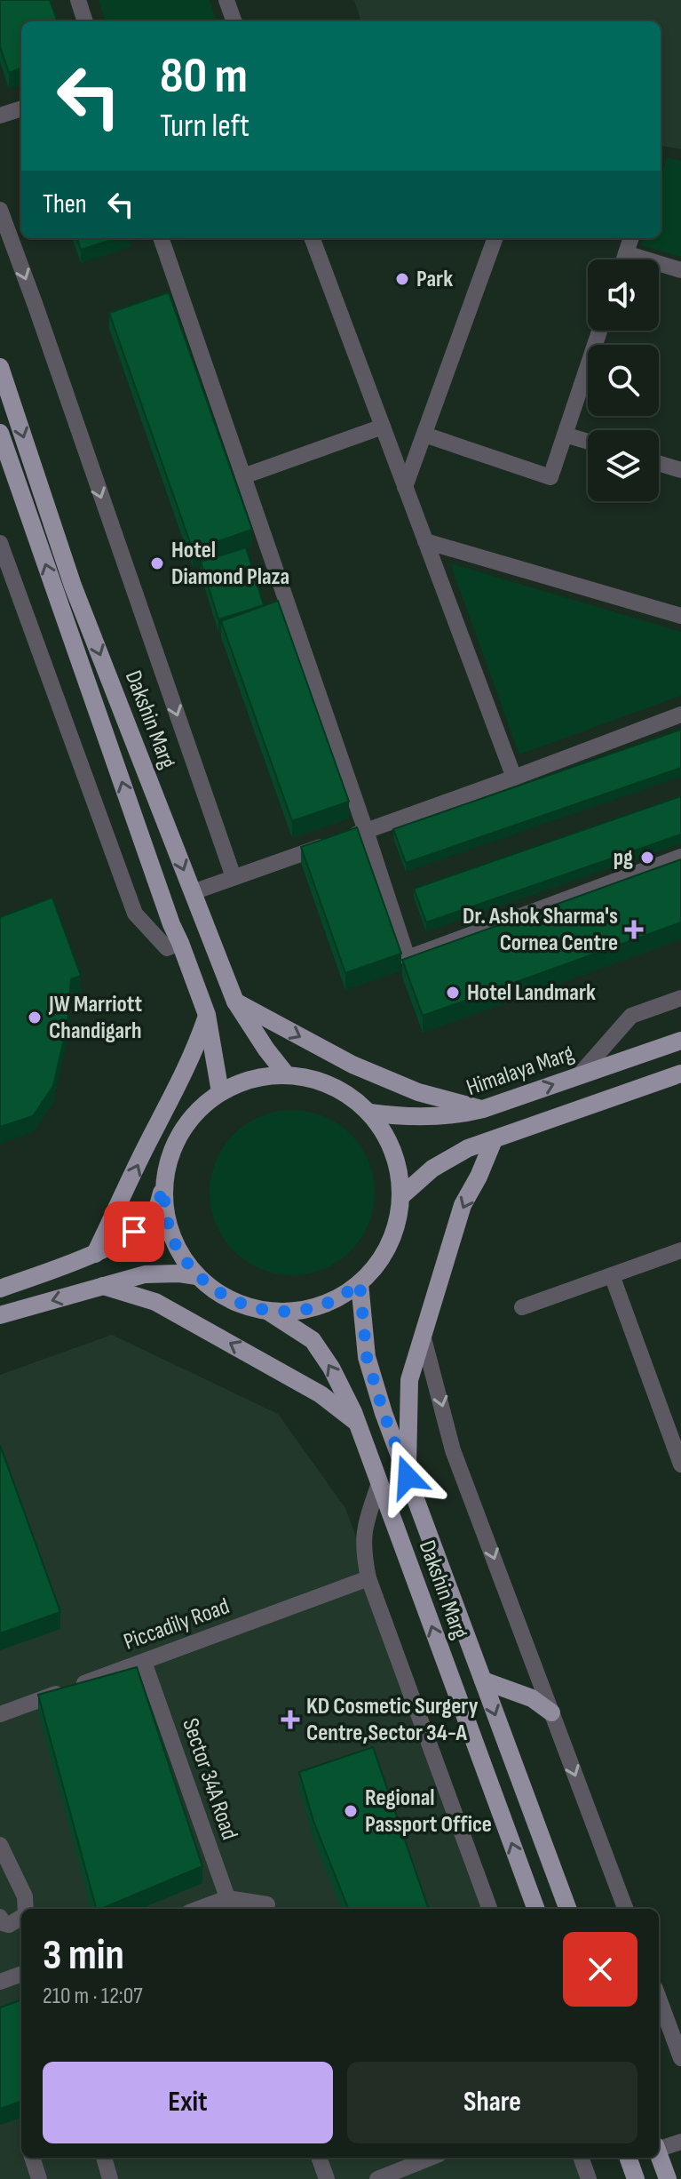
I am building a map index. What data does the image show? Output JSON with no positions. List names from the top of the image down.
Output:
{
  "streets": {
    "main road": ["Dakshin Marg", "Himalaya Marg"],
    "street": ["Piccadily Road", "Sector 34A Road"]
  },
  "crossings": [
    ["Dakshin Marg", "Himalaya Marg"],
    ["Piccadily Road", "Sector 34A Road"]
  ],
  "places": {
    "other": [
      "Park",
      "Hotel Diamond Plaza",
      "pg",
      "Hotel Landmark",
      "JW Marriott Chandigarh",
      "Regional Passport Office"
    ],
    "health": ["Dr. Ashok Sharma's Cornea Centre", "KD Cosmetic Surgery Centre,Sector 34-A"]
  },
  "page": {
    "turn": ["80 m", "Turn left"],
    "then": "Then",
    "heading": ["3 min", "210 m · 12:07"],
    "buttons": ["Exit", "Share"]
  }
}
